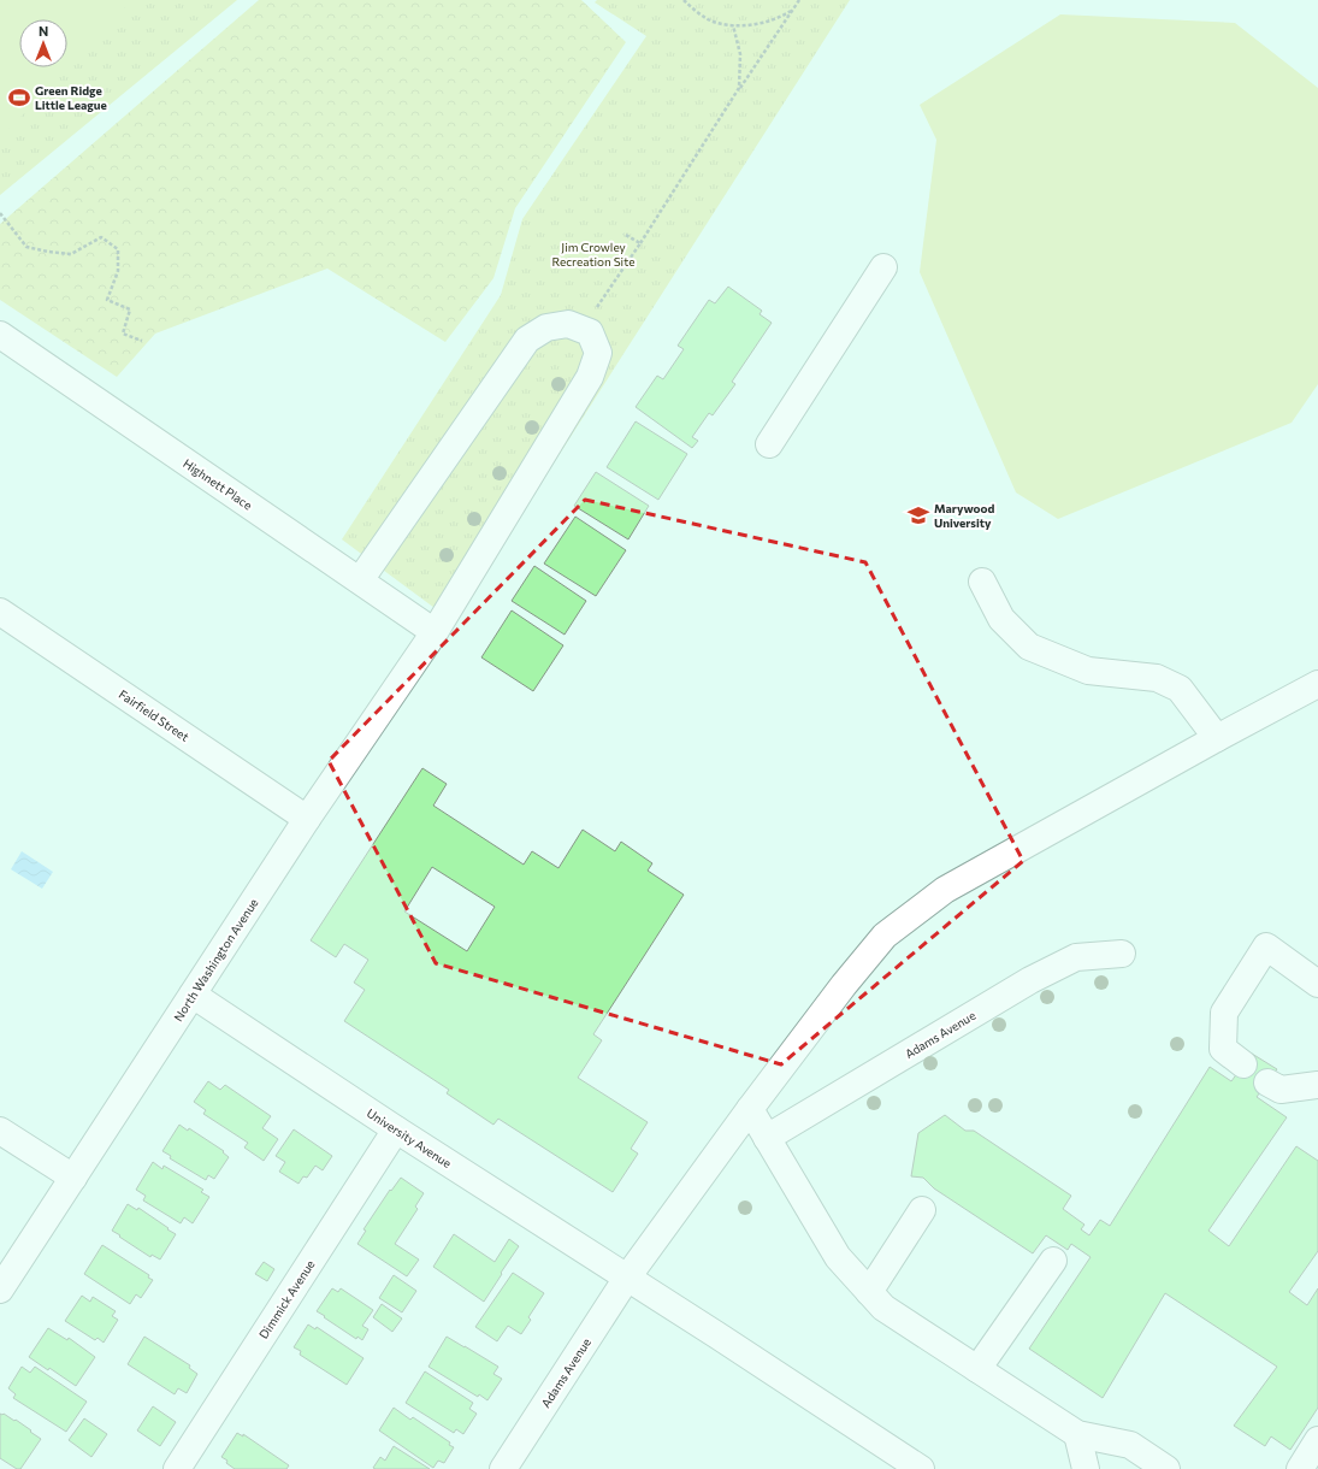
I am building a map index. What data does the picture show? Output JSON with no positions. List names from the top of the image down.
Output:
{
  "streets": {
    "street": [
      "Highnett Place",
      "Fairfield Street",
      "North Washington Avenue",
      "Adams Avenue",
      "University Avenue",
      "Dimmick Avenue"
    ]
  },
  "crossings": [
    ["Highnett Place", "North Washington Avenue"],
    ["Fairfield Street", "North Washington Avenue"],
    ["North Washington Avenue", "University Avenue"],
    ["Adams Avenue", "University Avenue"],
    ["University Avenue", "Dimmick Avenue"]
  ],
  "parks": ["Jim Crowley Recreation Site"],
  "places": {
    "sports": ["Green Ridge Little League"],
    "school or university": ["Marywood University"]
  },
  "north": "top"
}
